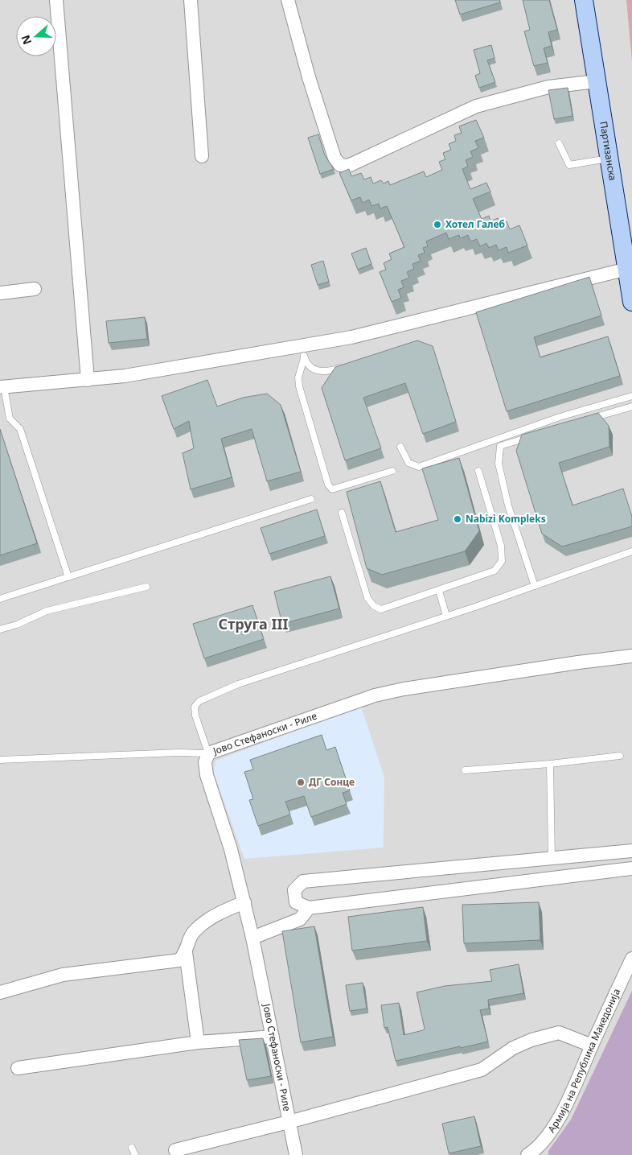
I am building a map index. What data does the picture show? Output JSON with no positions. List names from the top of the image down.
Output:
{
  "streets": {
    "main road": ["Партизанска"],
    "street": ["Јово Стефаноски - Риле", "Армија на Република Македонија"]
  },
  "districts": ["Струга III"],
  "places": ["Хотел Галеб", "Nabizi Kompleks", "ДГ Сонце"],
  "north": "left"
}
